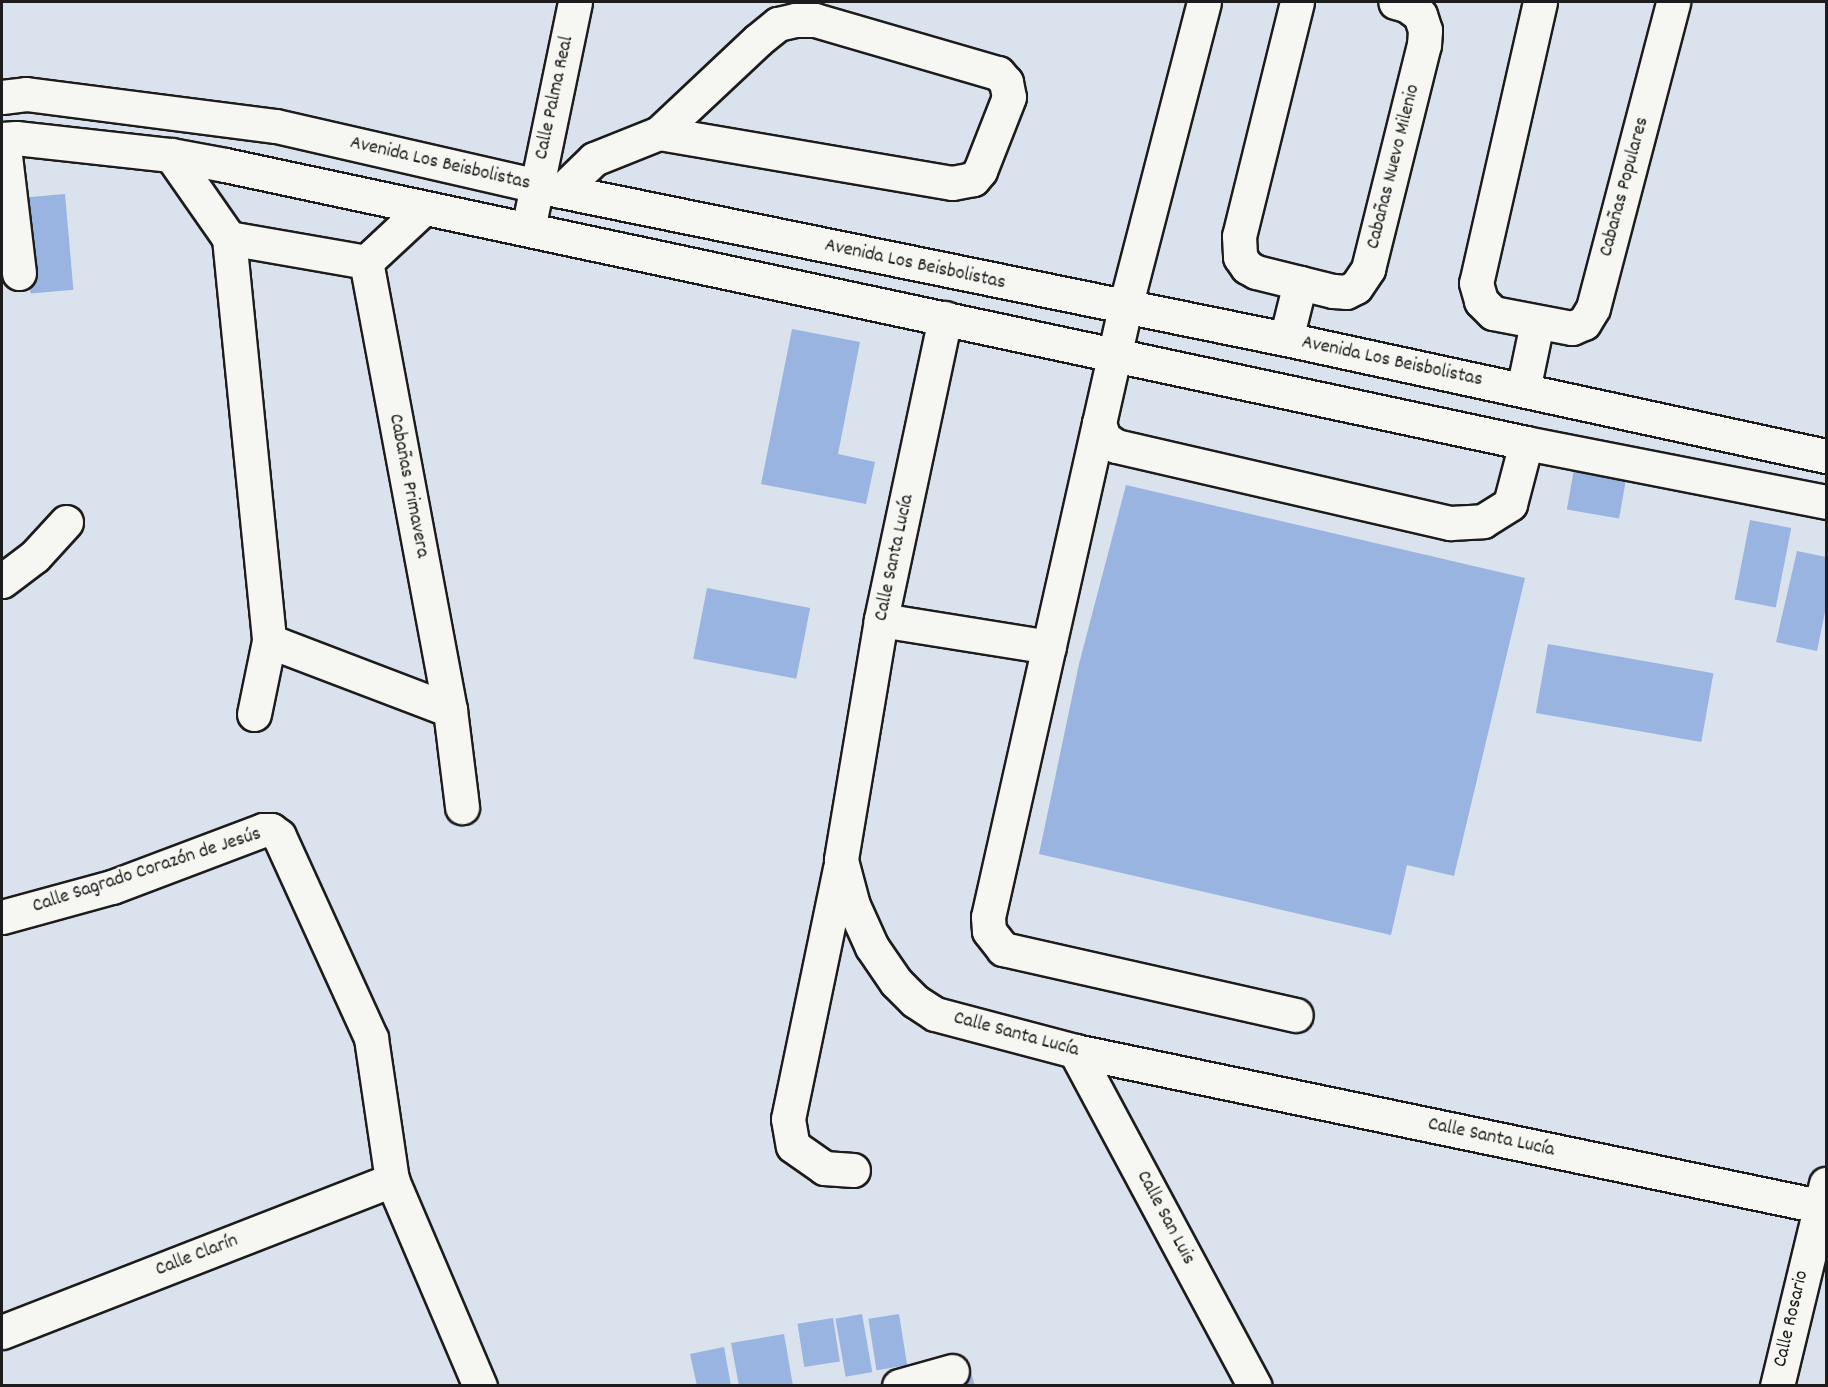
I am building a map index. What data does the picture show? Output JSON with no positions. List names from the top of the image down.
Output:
{
  "streets": {
    "street": [
      "Calle Palma Real",
      "Avenida Los Beisbolistas",
      "Cabañas Nuevo Milenio",
      "Cabañas Populares",
      "Cabañas Primavera",
      "Calle Santa Lucía",
      "Calle Sagrado Corazón de Jesús",
      "Calle San Luis",
      "Calle Clarín",
      "Calle Rosario"
    ]
  },
  "crossings": [
    ["Calle Palma Real", "Avenida Los Beisbolistas"],
    ["Calle Santa Lucía", "Calle San Luis"],
    ["Calle Santa Lucía", "Calle Rosario"],
    ["Calle Sagrado Corazón de Jesús", "Calle Clarín"]
  ]
}
